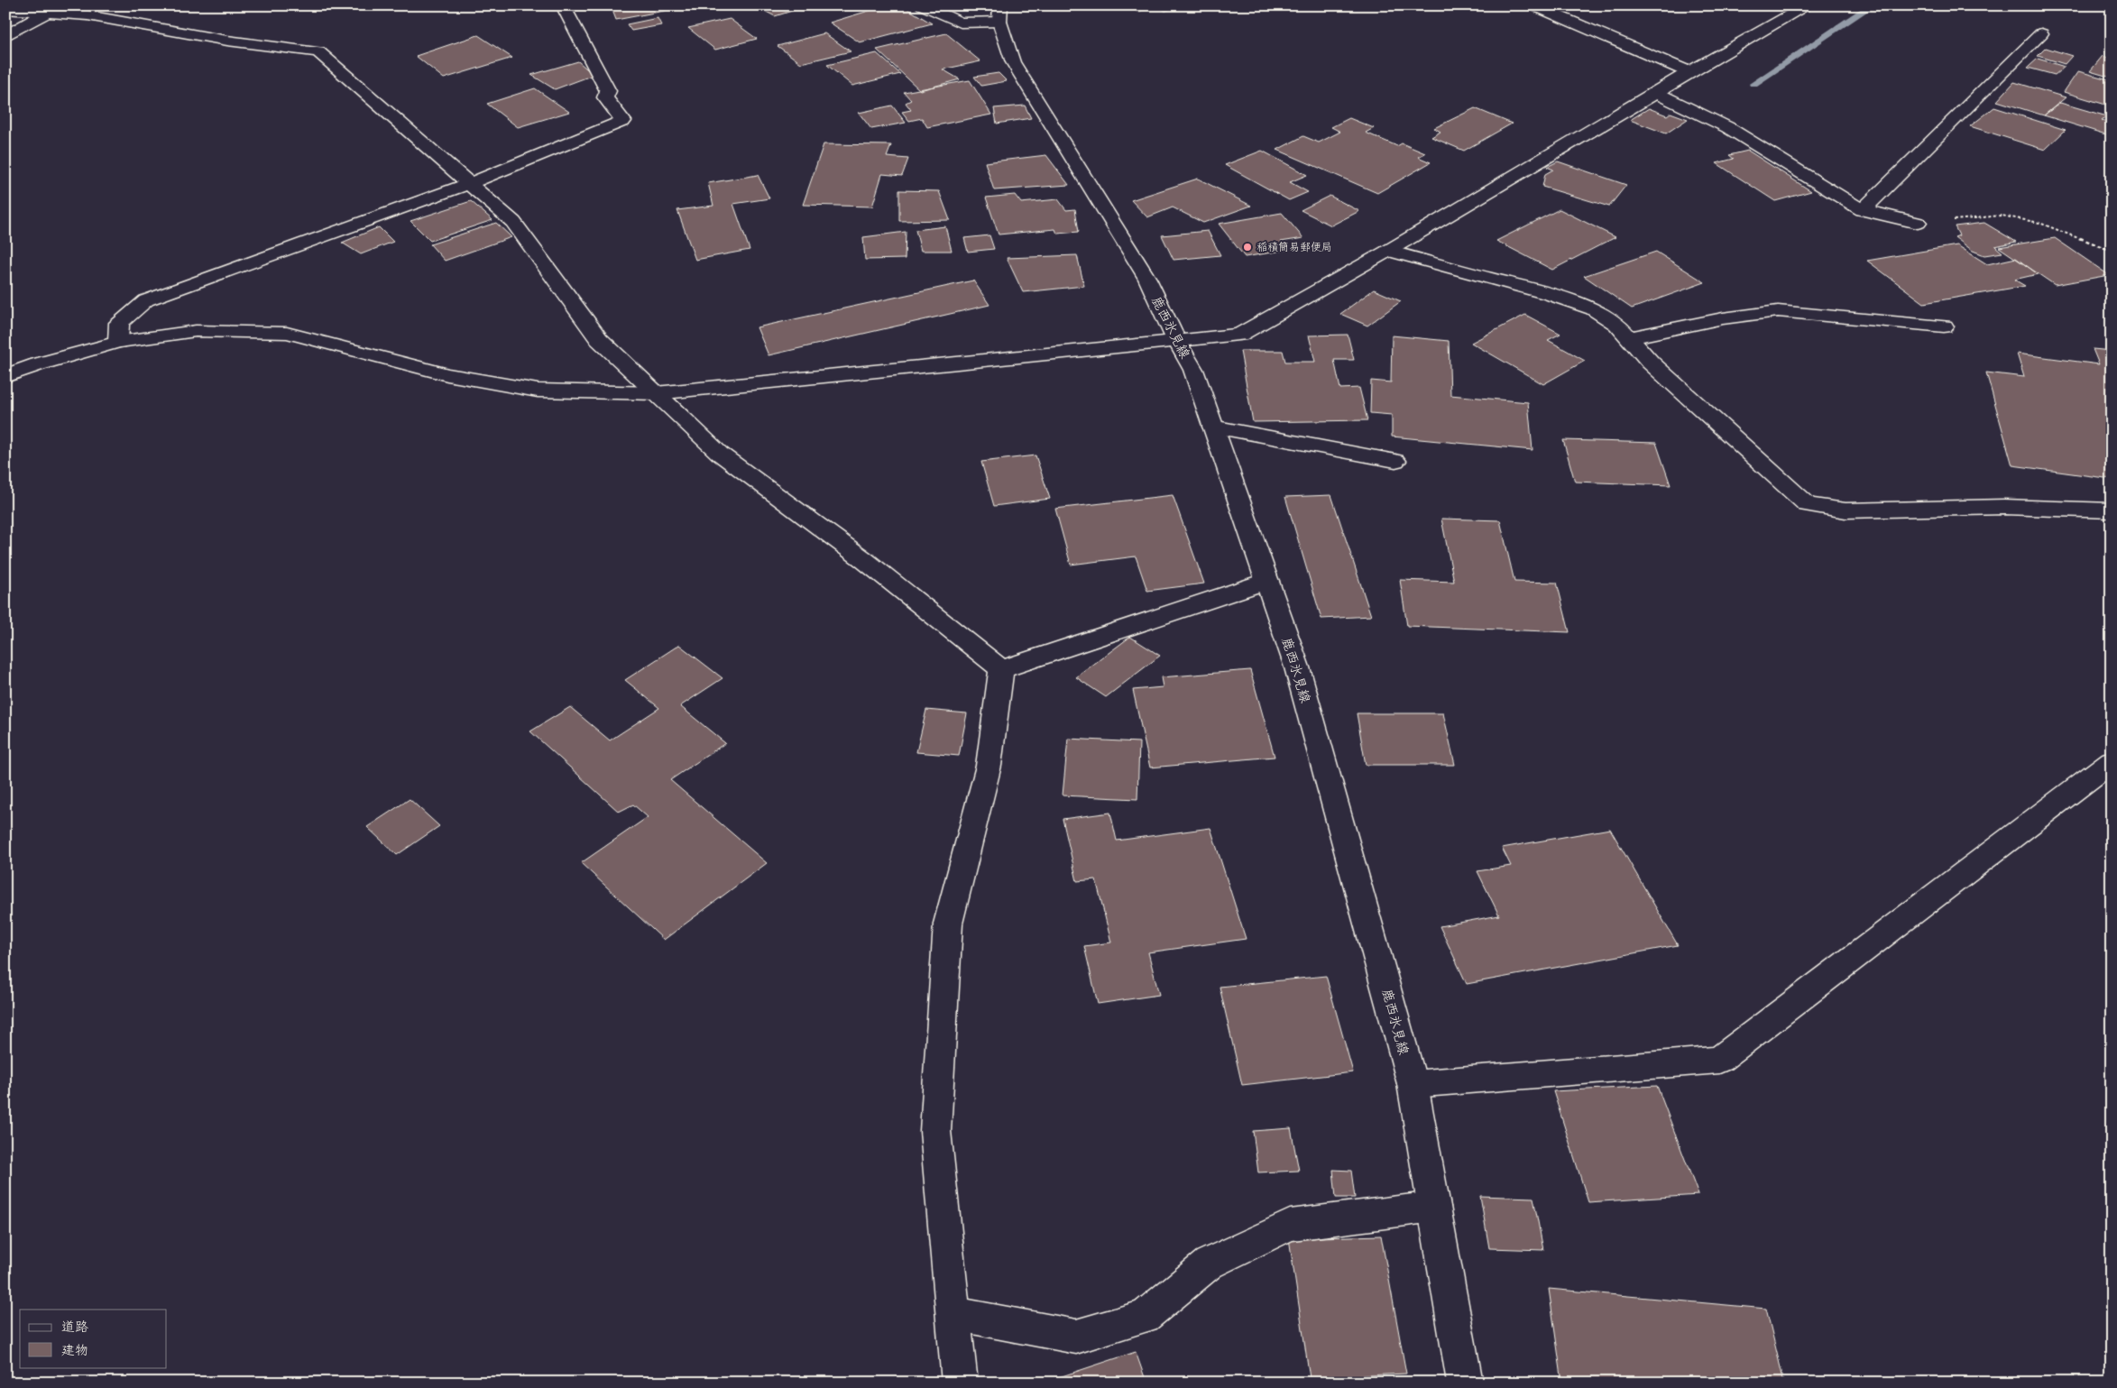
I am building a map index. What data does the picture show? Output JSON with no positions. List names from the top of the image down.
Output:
{
  "streets": {
    "street": ["鹿西氷見線"]
  },
  "places": ["稲積簡易郵便局"],
  "legend": ["道路", "建物"]
}
